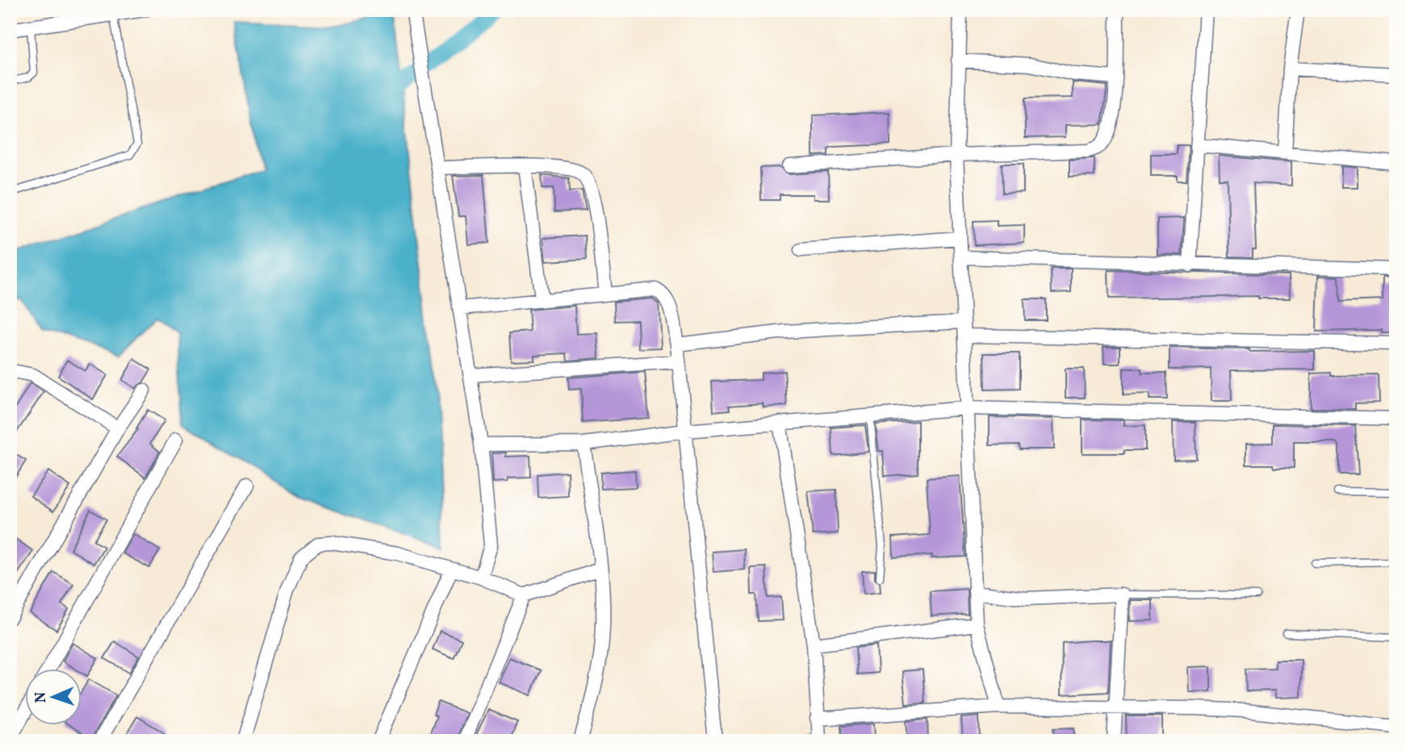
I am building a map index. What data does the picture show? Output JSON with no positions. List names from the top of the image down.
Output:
{
  "north": "left"
}
